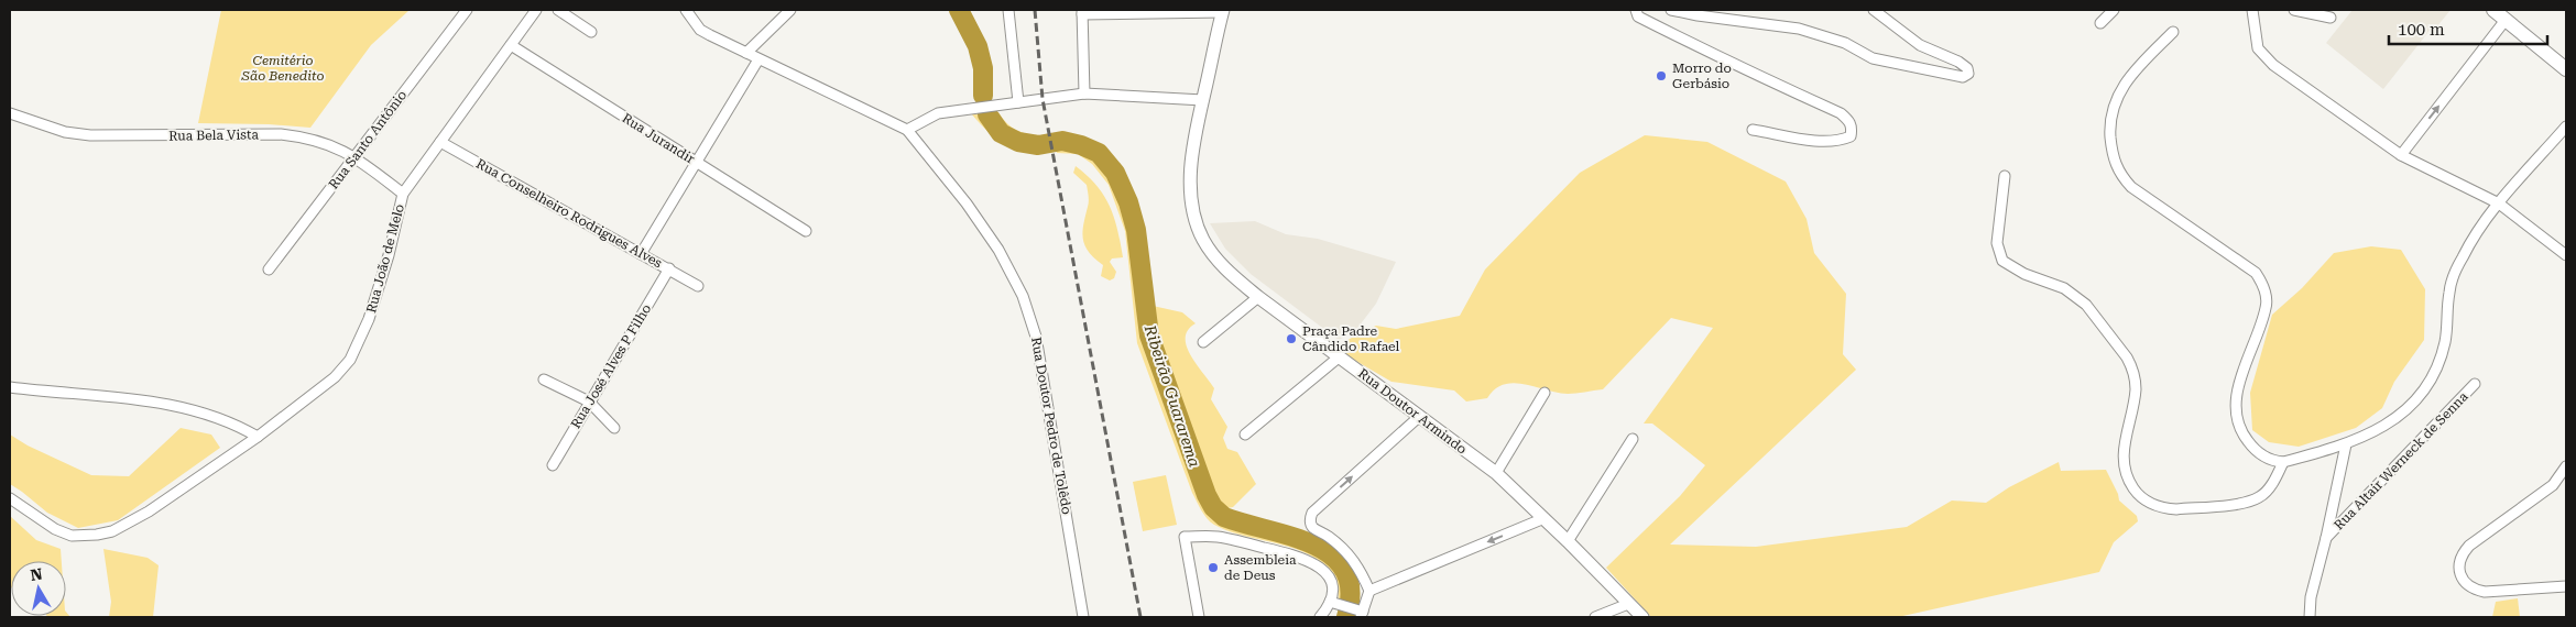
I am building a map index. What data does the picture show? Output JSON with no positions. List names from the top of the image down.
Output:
{
  "streets": {
    "street": [
      "Rua Bela Vista",
      "Rua Jurandir",
      "Rua Santo Antônio",
      "Rua Conselheiro Rodrigues Alves",
      "Rua João de Melo",
      "Rua José Alves P Filho",
      "Rua Doutor Armindo",
      "Rua Doutor Pedro de Tolêdo",
      "Rua Altair Werneck de Senna"
    ]
  },
  "crossings": [
    ["Rua Bela Vista", "Rua Santo Antônio"],
    ["Rua Bela Vista", "Rua João de Melo"],
    ["Rua Jurandir", "Rua João de Melo"],
    ["Rua Conselheiro Rodrigues Alves", "Rua João de Melo"],
    ["Rua Conselheiro Rodrigues Alves", "Rua José Alves P Filho"]
  ],
  "water": ["Ribeirão Guararema"],
  "parks": ["Cemitério São Benedito"],
  "places": ["Morro do Gerbásio", "Praça Padre Cândido Rafael", "Assembleia de Deus"],
  "scale_bar": "100 m",
  "north": "top"
}
